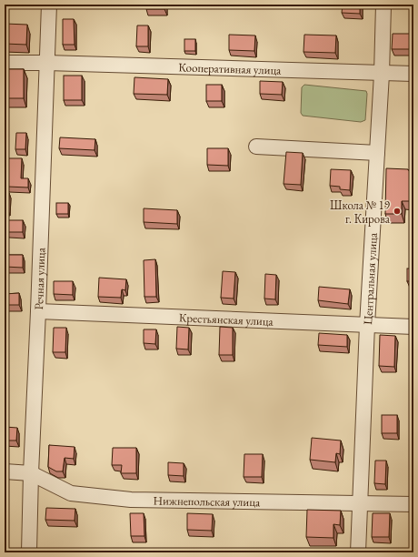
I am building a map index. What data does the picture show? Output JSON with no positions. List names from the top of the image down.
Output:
{
  "streets": {
    "street": [
      "Кооперативная улица",
      "Речная улица",
      "Центральная улица",
      "Крестьянская улица",
      "Нижнепольская улица"
    ]
  },
  "crossings": [
    ["Кооперативная улица", "Речная улица"],
    ["Кооперативная улица", "Центральная улица"],
    ["Речная улица", "Крестьянская улица"],
    ["Речная улица", "Нижнепольская улица"],
    ["Центральная улица", "Крестьянская улица"],
    ["Центральная улица", "Нижнепольская улица"]
  ],
  "places": ["Школа № 19 г. Кирова"]
}
